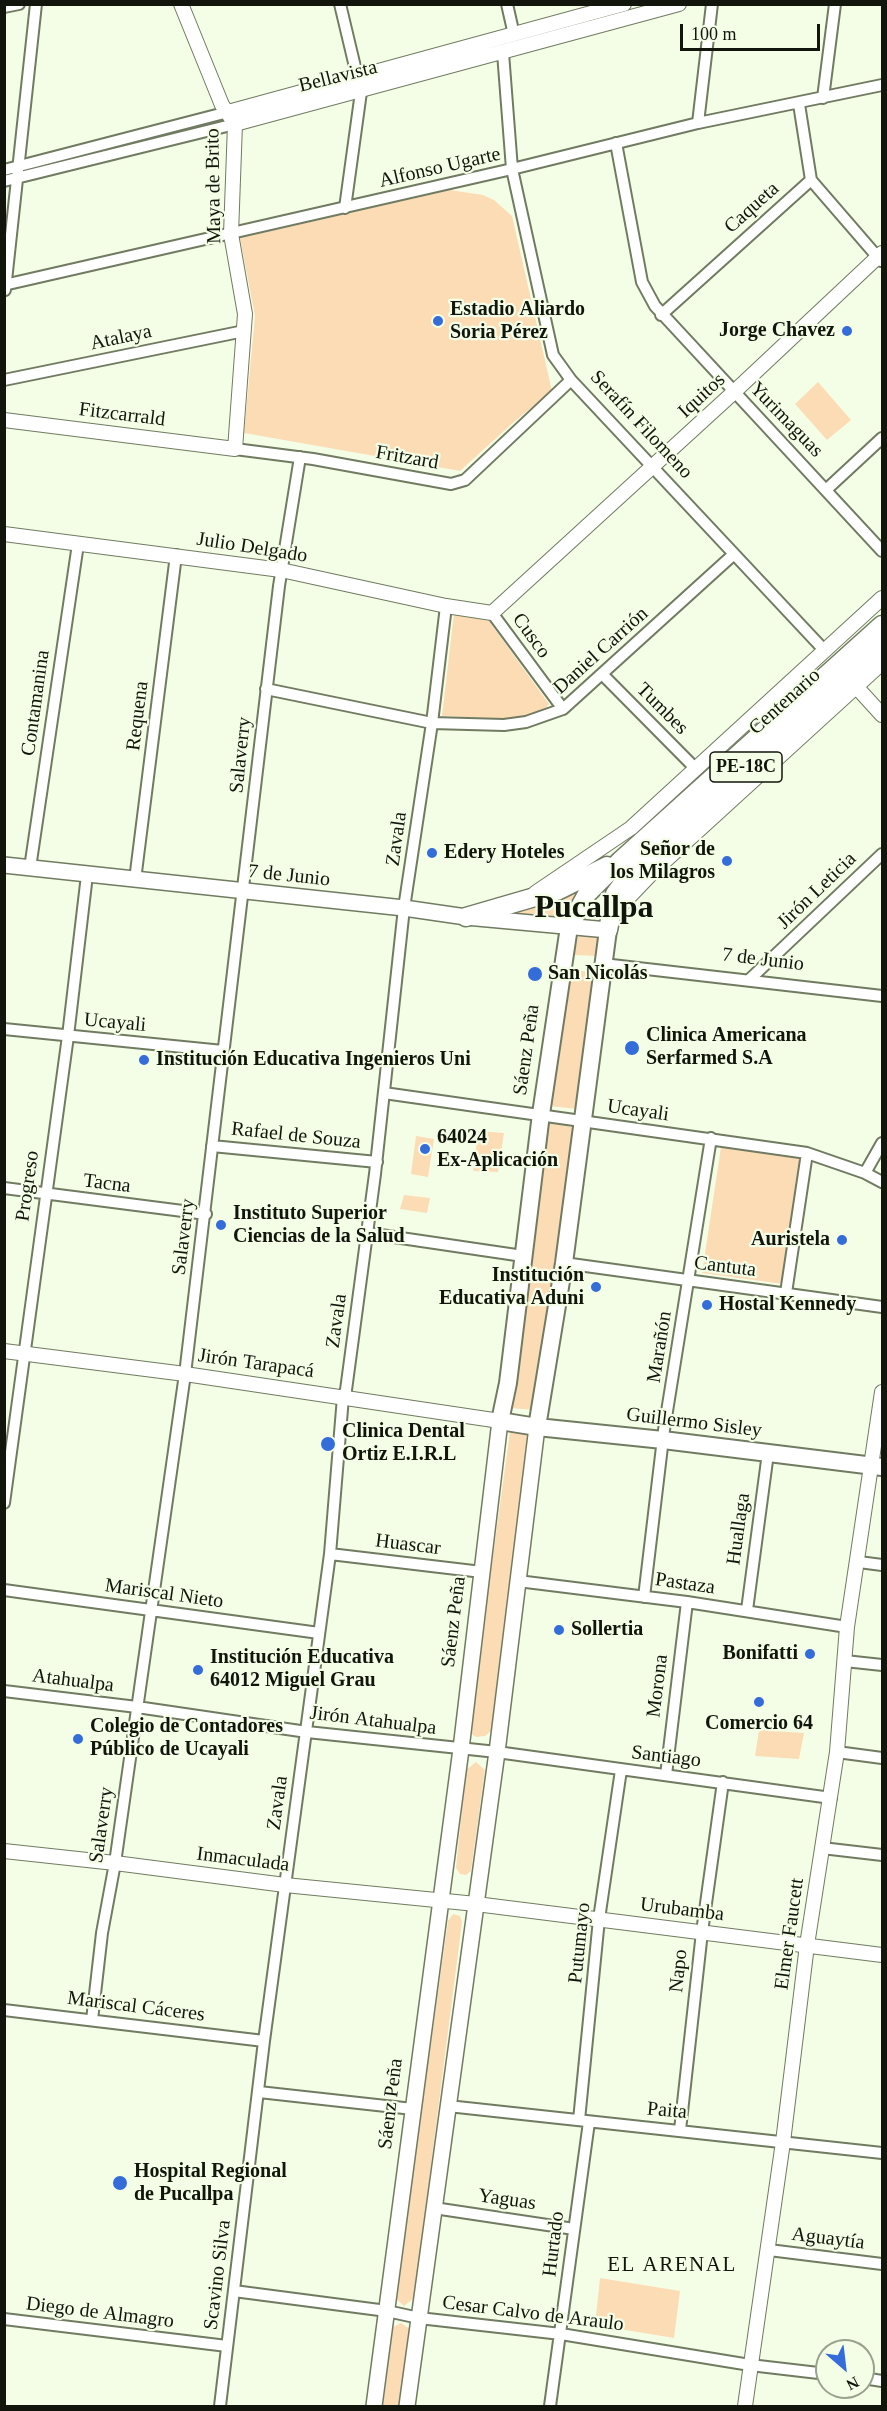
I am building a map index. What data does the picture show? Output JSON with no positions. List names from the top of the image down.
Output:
{
  "streets": {
    "highway": ["Centenario", "PE-18C", "Sáenz Peña"],
    "main road": ["7 de Junio", "Guillermo Sisley"],
    "street": [
      "Bellavista",
      "Alfonso Ugarte",
      "Maya de Brito",
      "Caqueta",
      "Atalaya",
      "Iquitos",
      "Fitzcarrald",
      "Yurimaguas",
      "Serafín Filomeno",
      "Fritzard",
      "Julio Delgado",
      "Cusco",
      "Daniel Carrión",
      "Contamanina",
      "Tumbes",
      "Requena",
      "Salaverry",
      "Zavala",
      "Jirón Leticia",
      "Ucayali",
      "Rafael de Souza",
      "Tacna",
      "Progreso",
      "Cantuta",
      "Marañón",
      "Jirón Tarapacá",
      "Huallaga",
      "Huascar",
      "Pastaza",
      "Mariscal Nieto",
      "Atahualpa",
      "Morona",
      "Jirón Atahualpa",
      "Santiago",
      "Inmaculada",
      "Urubamba",
      "Elmer Faucett",
      "Putumayo",
      "Napo",
      "Mariscal Cáceres",
      "Paita",
      "Yaguas",
      "Aguaytía",
      "Hurtado",
      "Scavino Silva",
      "Diego de Almagro",
      "Cesar Calvo de Araulo"
    ]
  },
  "crossings": [
    ["Bellavista", "Maya de Brito"],
    ["Bellavista", "Serafín Filomeno"],
    ["Alfonso Ugarte", "Maya de Brito"],
    ["Alfonso Ugarte", "Yurimaguas"],
    ["Alfonso Ugarte", "Serafín Filomeno"],
    ["Maya de Brito", "Atalaya"],
    ["Maya de Brito", "Fitzcarrald"],
    ["Maya de Brito", "Fritzard"],
    ["Caqueta", "Yurimaguas"],
    ["Iquitos", "Yurimaguas"],
    ["Iquitos", "Serafín Filomeno"],
    ["Iquitos", "Julio Delgado"],
    ["Iquitos", "Cusco"],
    ["Fitzcarrald", "Fritzard"],
    ["Serafín Filomeno", "Fritzard"],
    ["Serafín Filomeno", "Daniel Carrión"],
    ["Serafín Filomeno", "Centenario"],
    ["Fritzard", "Salaverry"],
    ["Julio Delgado", "Cusco"],
    ["Julio Delgado", "Contamanina"],
    ["Julio Delgado", "Requena"],
    ["Julio Delgado", "Salaverry"],
    ["Julio Delgado", "Zavala"],
    ["Cusco", "Daniel Carrión"],
    ["Daniel Carrión", "Tumbes"],
    ["Daniel Carrión", "Salaverry"],
    ["Daniel Carrión", "Zavala"],
    ["Centenario", "7 de Junio"],
    ["Centenario", "Sáenz Peña"],
    ["Contamanina", "7 de Junio"],
    ["Requena", "7 de Junio"],
    ["Salaverry", "7 de Junio"],
    ["Salaverry", "Ucayali"],
    ["Salaverry", "Rafael de Souza"],
    ["Salaverry", "Tacna"],
    ["Salaverry", "Jirón Tarapacá"],
    ["Salaverry", "Mariscal Nieto"],
    ["Salaverry", "Atahualpa"],
    ["Salaverry", "Jirón Atahualpa"],
    ["Salaverry", "Inmaculada"],
    ["Salaverry", "Mariscal Cáceres"],
    ["Zavala", "7 de Junio"],
    ["Zavala", "Ucayali"],
    ["Zavala", "Rafael de Souza"],
    ["Zavala", "Jirón Tarapacá"],
    ["Zavala", "Huascar"],
    ["Zavala", "Mariscal Nieto"],
    ["Zavala", "Jirón Atahualpa"],
    ["Zavala", "Inmaculada"],
    ["Zavala", "Mariscal Cáceres"],
    ["Zavala", "Scavino Silva"],
    ["7 de Junio", "Jirón Leticia"],
    ["7 de Junio", "Sáenz Peña"],
    ["7 de Junio", "Progreso"],
    ["Ucayali", "Sáenz Peña"],
    ["Ucayali", "Progreso"],
    ["Ucayali", "Marañón"],
    ["Sáenz Peña", "Jirón Tarapacá"],
    ["Sáenz Peña", "Guillermo Sisley"],
    ["Sáenz Peña", "Huascar"],
    ["Sáenz Peña", "Jirón Atahualpa"],
    ["Sáenz Peña", "Inmaculada"],
    ["Sáenz Peña", "Cesar Calvo de Araulo"],
    ["Tacna", "Progreso"],
    ["Progreso", "Jirón Tarapacá"],
    ["Cantuta", "Marañón"],
    ["Marañón", "Guillermo Sisley"],
    ["Marañón", "Pastaza"],
    ["Jirón Tarapacá", "Guillermo Sisley"],
    ["Guillermo Sisley", "Huallaga"],
    ["Guillermo Sisley", "Elmer Faucett"],
    ["Huallaga", "Pastaza"],
    ["Pastaza", "Morona"],
    ["Pastaza", "Elmer Faucett"],
    ["Atahualpa", "Jirón Atahualpa"],
    ["Morona", "Santiago"],
    ["Jirón Atahualpa", "Santiago"],
    ["Santiago", "Elmer Faucett"],
    ["Santiago", "Putumayo"],
    ["Santiago", "Napo"],
    ["Inmaculada", "Urubamba"],
    ["Urubamba", "Elmer Faucett"],
    ["Urubamba", "Putumayo"],
    ["Urubamba", "Napo"],
    ["Elmer Faucett", "Paita"],
    ["Elmer Faucett", "Aguaytía"],
    ["Elmer Faucett", "Cesar Calvo de Araulo"],
    ["Putumayo", "Paita"],
    ["Putumayo", "Hurtado"],
    ["Napo", "Paita"],
    ["Mariscal Cáceres", "Scavino Silva"],
    ["Paita", "Hurtado"],
    ["Yaguas", "Hurtado"],
    ["Hurtado", "Cesar Calvo de Araulo"],
    ["Scavino Silva", "Diego de Almagro"],
    ["Scavino Silva", "Cesar Calvo de Araulo"]
  ],
  "districts": ["Pucallpa", "EL ARENAL"],
  "places": [
    "Estadio Aliardo Soria Pérez",
    "Jorge Chavez",
    "Edery Hoteles",
    "Señor de los Milagros",
    "San Nicolás",
    "Clinica Americana Serfarmed S.A",
    "Institución Educativa Ingenieros Uni",
    "64024 Ex-Aplicación",
    "Instituto Superior Ciencias de la Salud",
    "Auristela",
    "Institución Educativa Aduni",
    "Hostal Kennedy",
    "Clinica Dental Ortiz E.I.R.L",
    "Sollertia",
    "Bonifatti",
    "Institución Educativa 64012 Miguel Grau",
    "Comercio 64",
    "Colegio de Contadores Público de Ucayali",
    "Hospital Regional de Pucallpa"
  ],
  "scale_bar": "100 m",
  "north": "bottom right"
}
